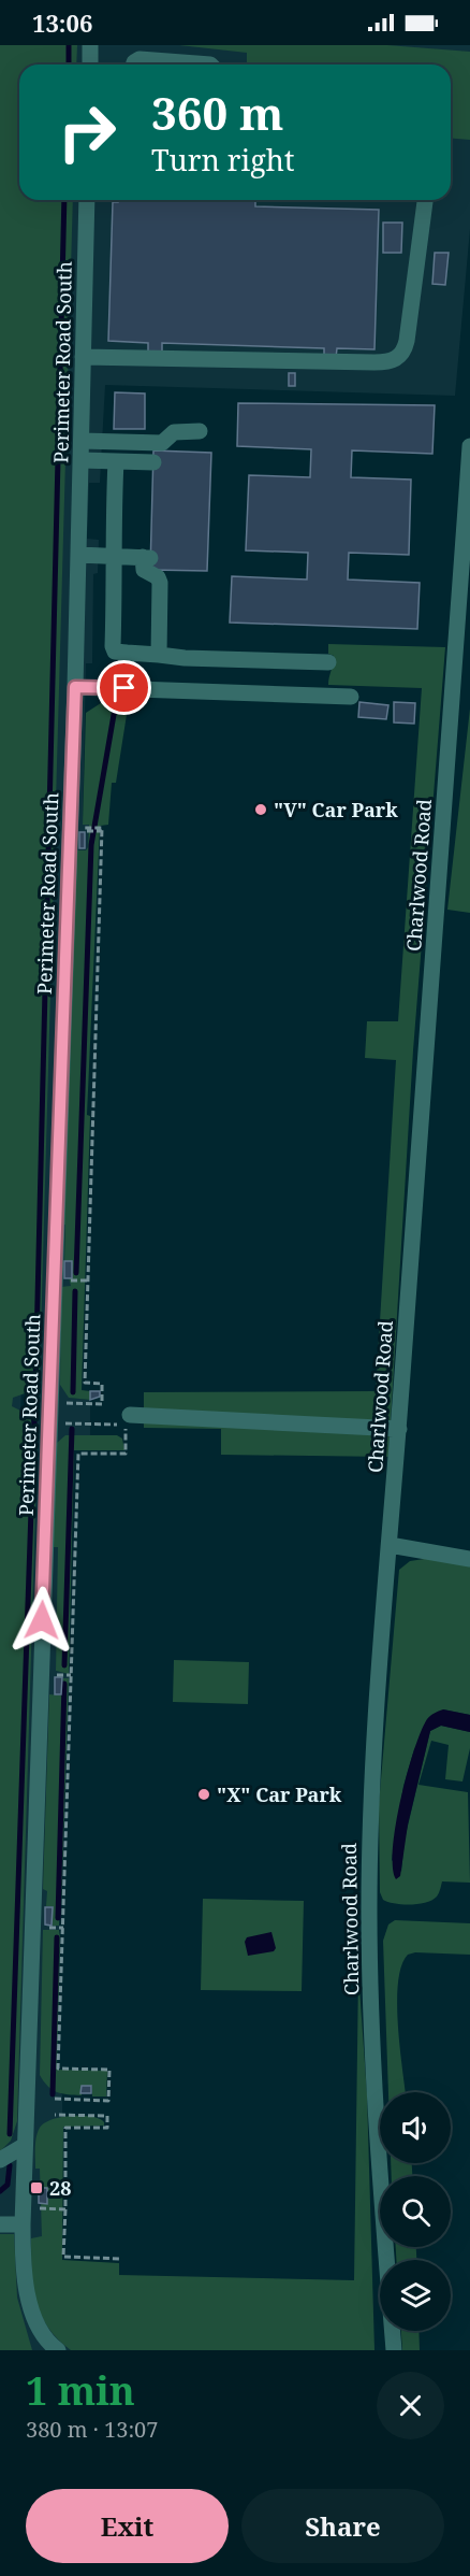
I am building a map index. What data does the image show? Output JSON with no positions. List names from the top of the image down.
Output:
{
  "streets": {
    "street": ["Perimeter Road South", "Charlwood Road"]
  },
  "places": {
    "other": ["\"V\" Car Park", "\"X\" Car Park"],
    "transit": ["28"]
  },
  "page": {
    "status": "13:06",
    "turn": ["360 m", "Turn right"],
    "heading": ["1 min", "380 m · 13:07"],
    "buttons": ["Exit", "Share"]
  }
}
